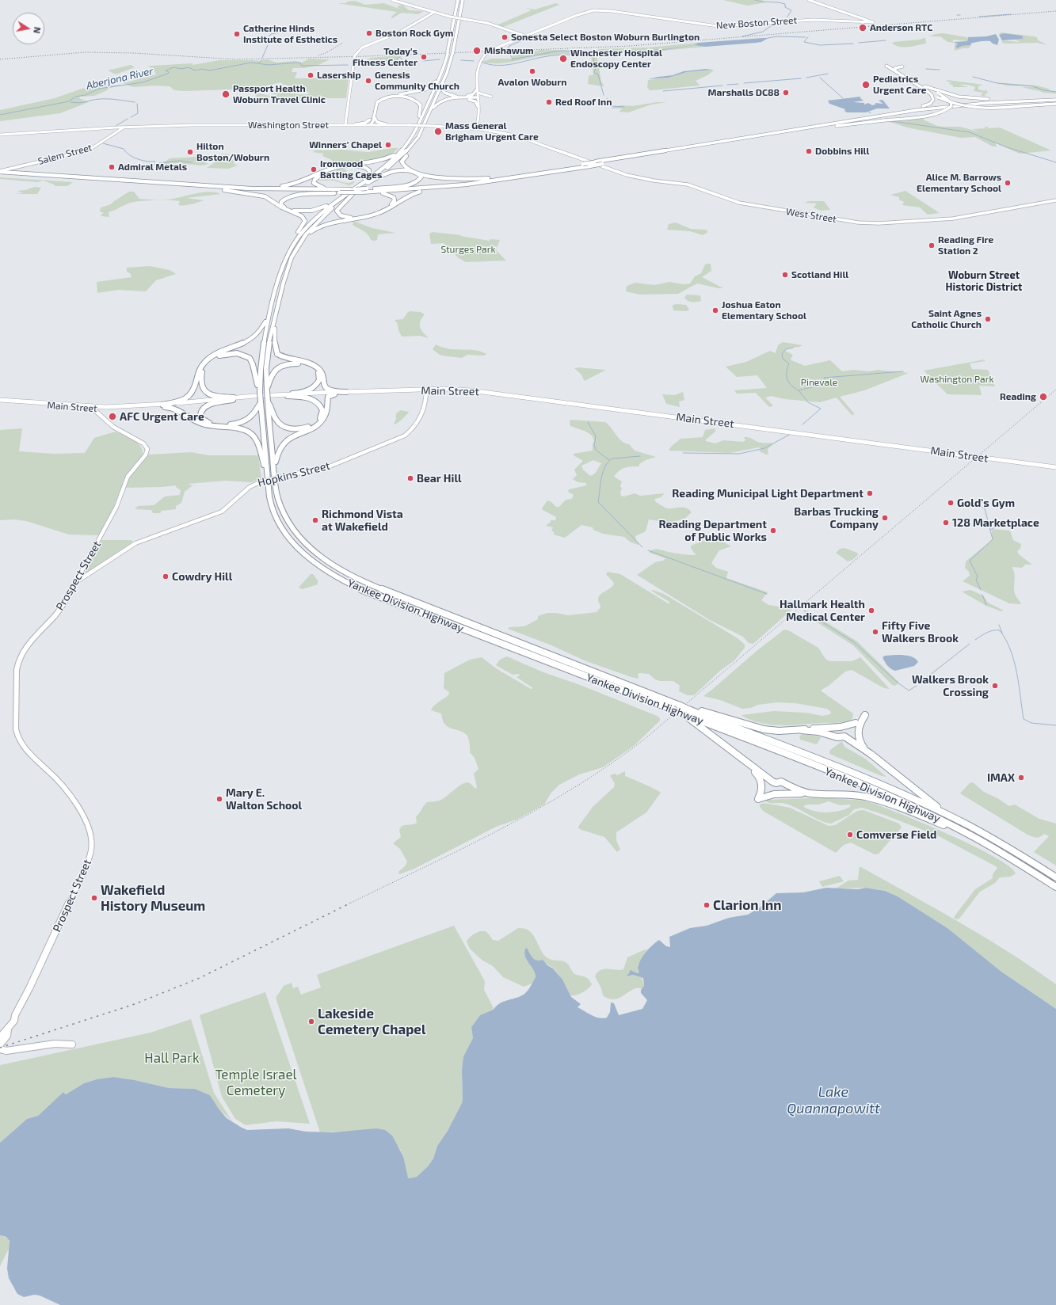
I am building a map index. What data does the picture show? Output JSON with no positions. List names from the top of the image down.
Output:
{
  "streets": {
    "highway": ["Yankee Division Highway"],
    "main road": [
      "New Boston Street",
      "Washington Street",
      "Salem Street",
      "West Street",
      "Main Street",
      "Hopkins Street",
      "Prospect Street"
    ]
  },
  "crossings": [
    ["Washington Street", "Salem Street"],
    ["Washington Street", "West Street"],
    ["Main Street", "Hopkins Street"],
    ["Main Street", "Prospect Street"],
    ["Hopkins Street", "Prospect Street"]
  ],
  "districts": ["Woburn Street Historic District"],
  "water": ["Aberjona River", "Lake Quannapowitt"],
  "parks": [
    "Sturges Park",
    "Washington Park",
    "Pinevale",
    "Hall Park",
    "Temple Israel Cemetery"
  ],
  "places": [
    "Anderson RTC",
    "Boston Rock Gym",
    "Catherine Hinds Institute of Esthetics",
    "Sonesta Select Boston Woburn Burlington",
    "Mishawum",
    "Today's Fitness Center",
    "Winchester Hospital Endoscopy Center",
    "Avalon Woburn",
    "Lasership",
    "Genesis Community Church",
    "Pediatrics Urgent Care",
    "Marshalls DC88",
    "Passport Health Woburn Travel Clinic",
    "Red Roof Inn",
    "Mass General Brigham Urgent Care",
    "Winners' Chapel",
    "Dobbins Hill",
    "Hilton Boston/Woburn",
    "Admiral Metals",
    "Ironwood Batting Cages",
    "Alice M. Barrows Elementary School",
    "Reading Fire Station 2",
    "Scotland Hill",
    "Joshua Eaton Elementary School",
    "Saint Agnes Catholic Church",
    "Reading",
    "AFC Urgent Care",
    "Bear Hill",
    "Reading Municipal Light Department",
    "Gold's Gym",
    "Barbas Trucking Company",
    "Richmond Vista at Wakefield",
    "128 Marketplace",
    "Reading Department of Public Works",
    "Cowdry Hill",
    "Hallmark Health Medical Center",
    "Fifty Five Walkers Brook",
    "Walkers Brook Crossing",
    "IMAX",
    "Mary E. Walton School",
    "Comverse Field",
    "Wakefield History Museum",
    "Clarion Inn",
    "Lakeside Cemetery Chapel"
  ],
  "north": "right"
}
